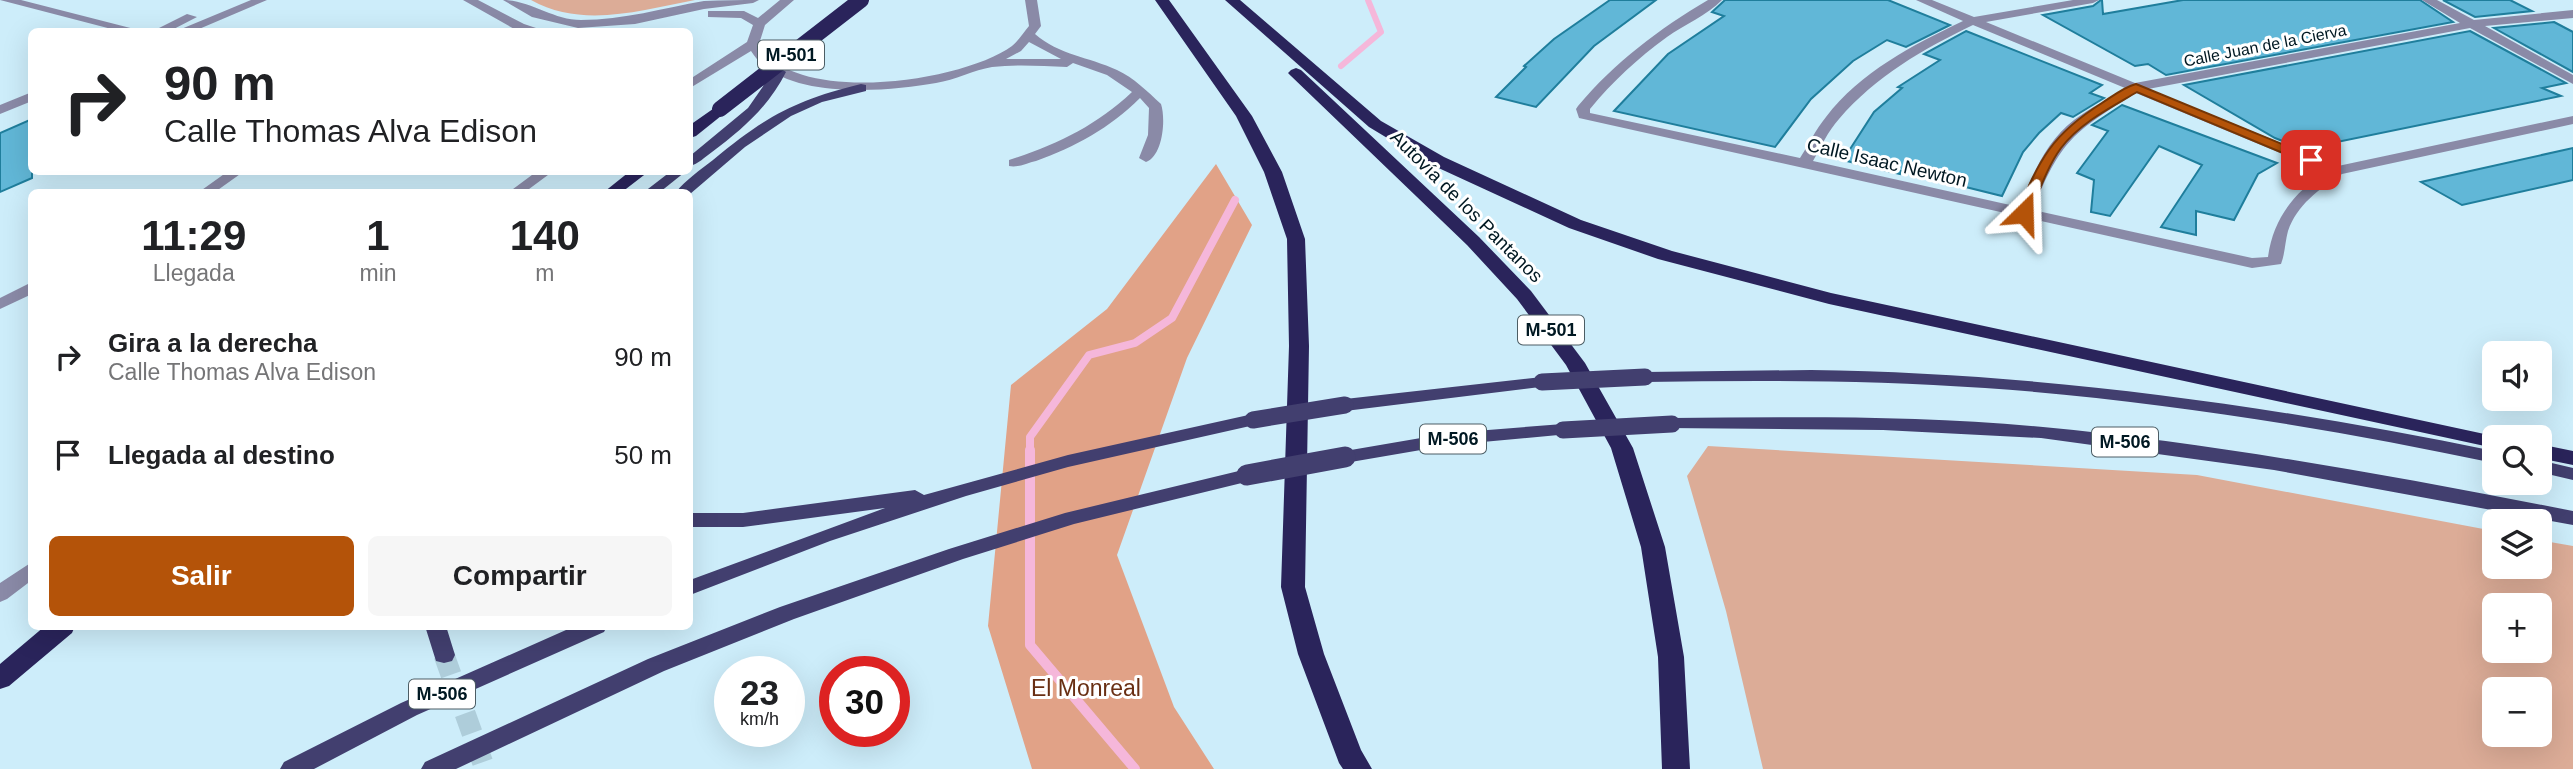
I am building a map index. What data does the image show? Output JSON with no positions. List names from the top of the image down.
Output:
{
  "streets": {
    "highway": ["M-501", "Autovía de los Pantanos"],
    "main road": ["M-506"],
    "street": ["Calle Juan de la Cierva", "Calle Isaac Newton"]
  },
  "crossings": [
    ["Calle Juan de la Cierva", "Calle Isaac Newton"]
  ],
  "parks": ["El Monreal"],
  "page": {
    "turn": ["90 m", "Calle Thomas Alva Edison"],
    "eta": [
      "11:29",
      "Llegada",
      "1",
      "min",
      "140",
      "m"
    ],
    "list": [
      {
        "name": "Gira a la derecha",
        "note": "Calle Thomas Alva Edison",
        "value": "90 m"
      },
      {
        "name": "Llegada al destino",
        "value": "50 m"
      }
    ],
    "map_buttons": ["+", "−"],
    "buttons": ["Salir", "Compartir"],
    "speed": "23 km/h",
    "limit": "30"
  }
}
